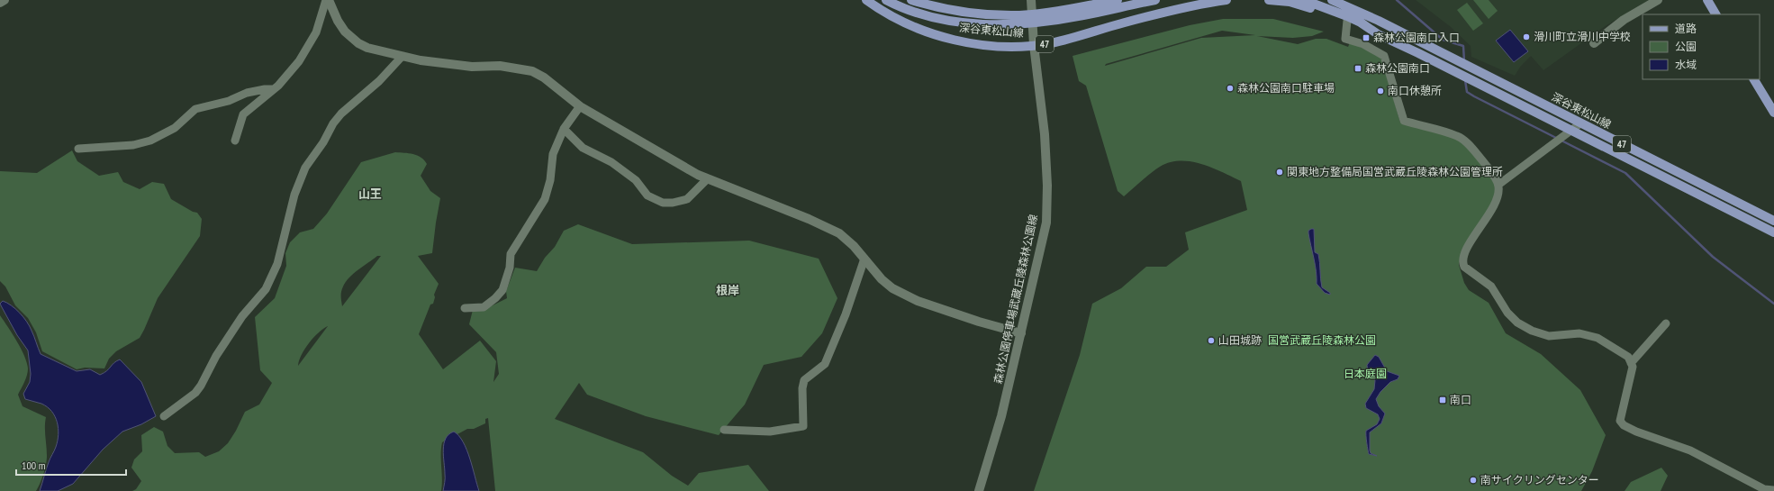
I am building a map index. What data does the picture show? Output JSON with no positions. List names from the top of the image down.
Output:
{
  "streets": {
    "main road": ["深谷東松山線", "47"],
    "street": ["森林公園停車場武蔵丘陵森林公園線"]
  },
  "crossings": [
    ["深谷東松山線", "森林公園停車場武蔵丘陵森林公園線"]
  ],
  "districts": ["山王", "根岸"],
  "parks": ["国営武蔵丘陵森林公園", "日本庭園"],
  "places": {
    "other": [
      "滑川町立滑川中学校",
      "森林公園南口駐車場",
      "南口休憩所",
      "関東地方整備局国営武蔵丘陵森林公園管理所",
      "山田城跡",
      "南サイクリングセンター"
    ],
    "transit": ["森林公園南口入口", "森林公園南口", "南口"]
  },
  "legend": ["道路", "公園", "水域"],
  "scale_bar": "100 m"
}
